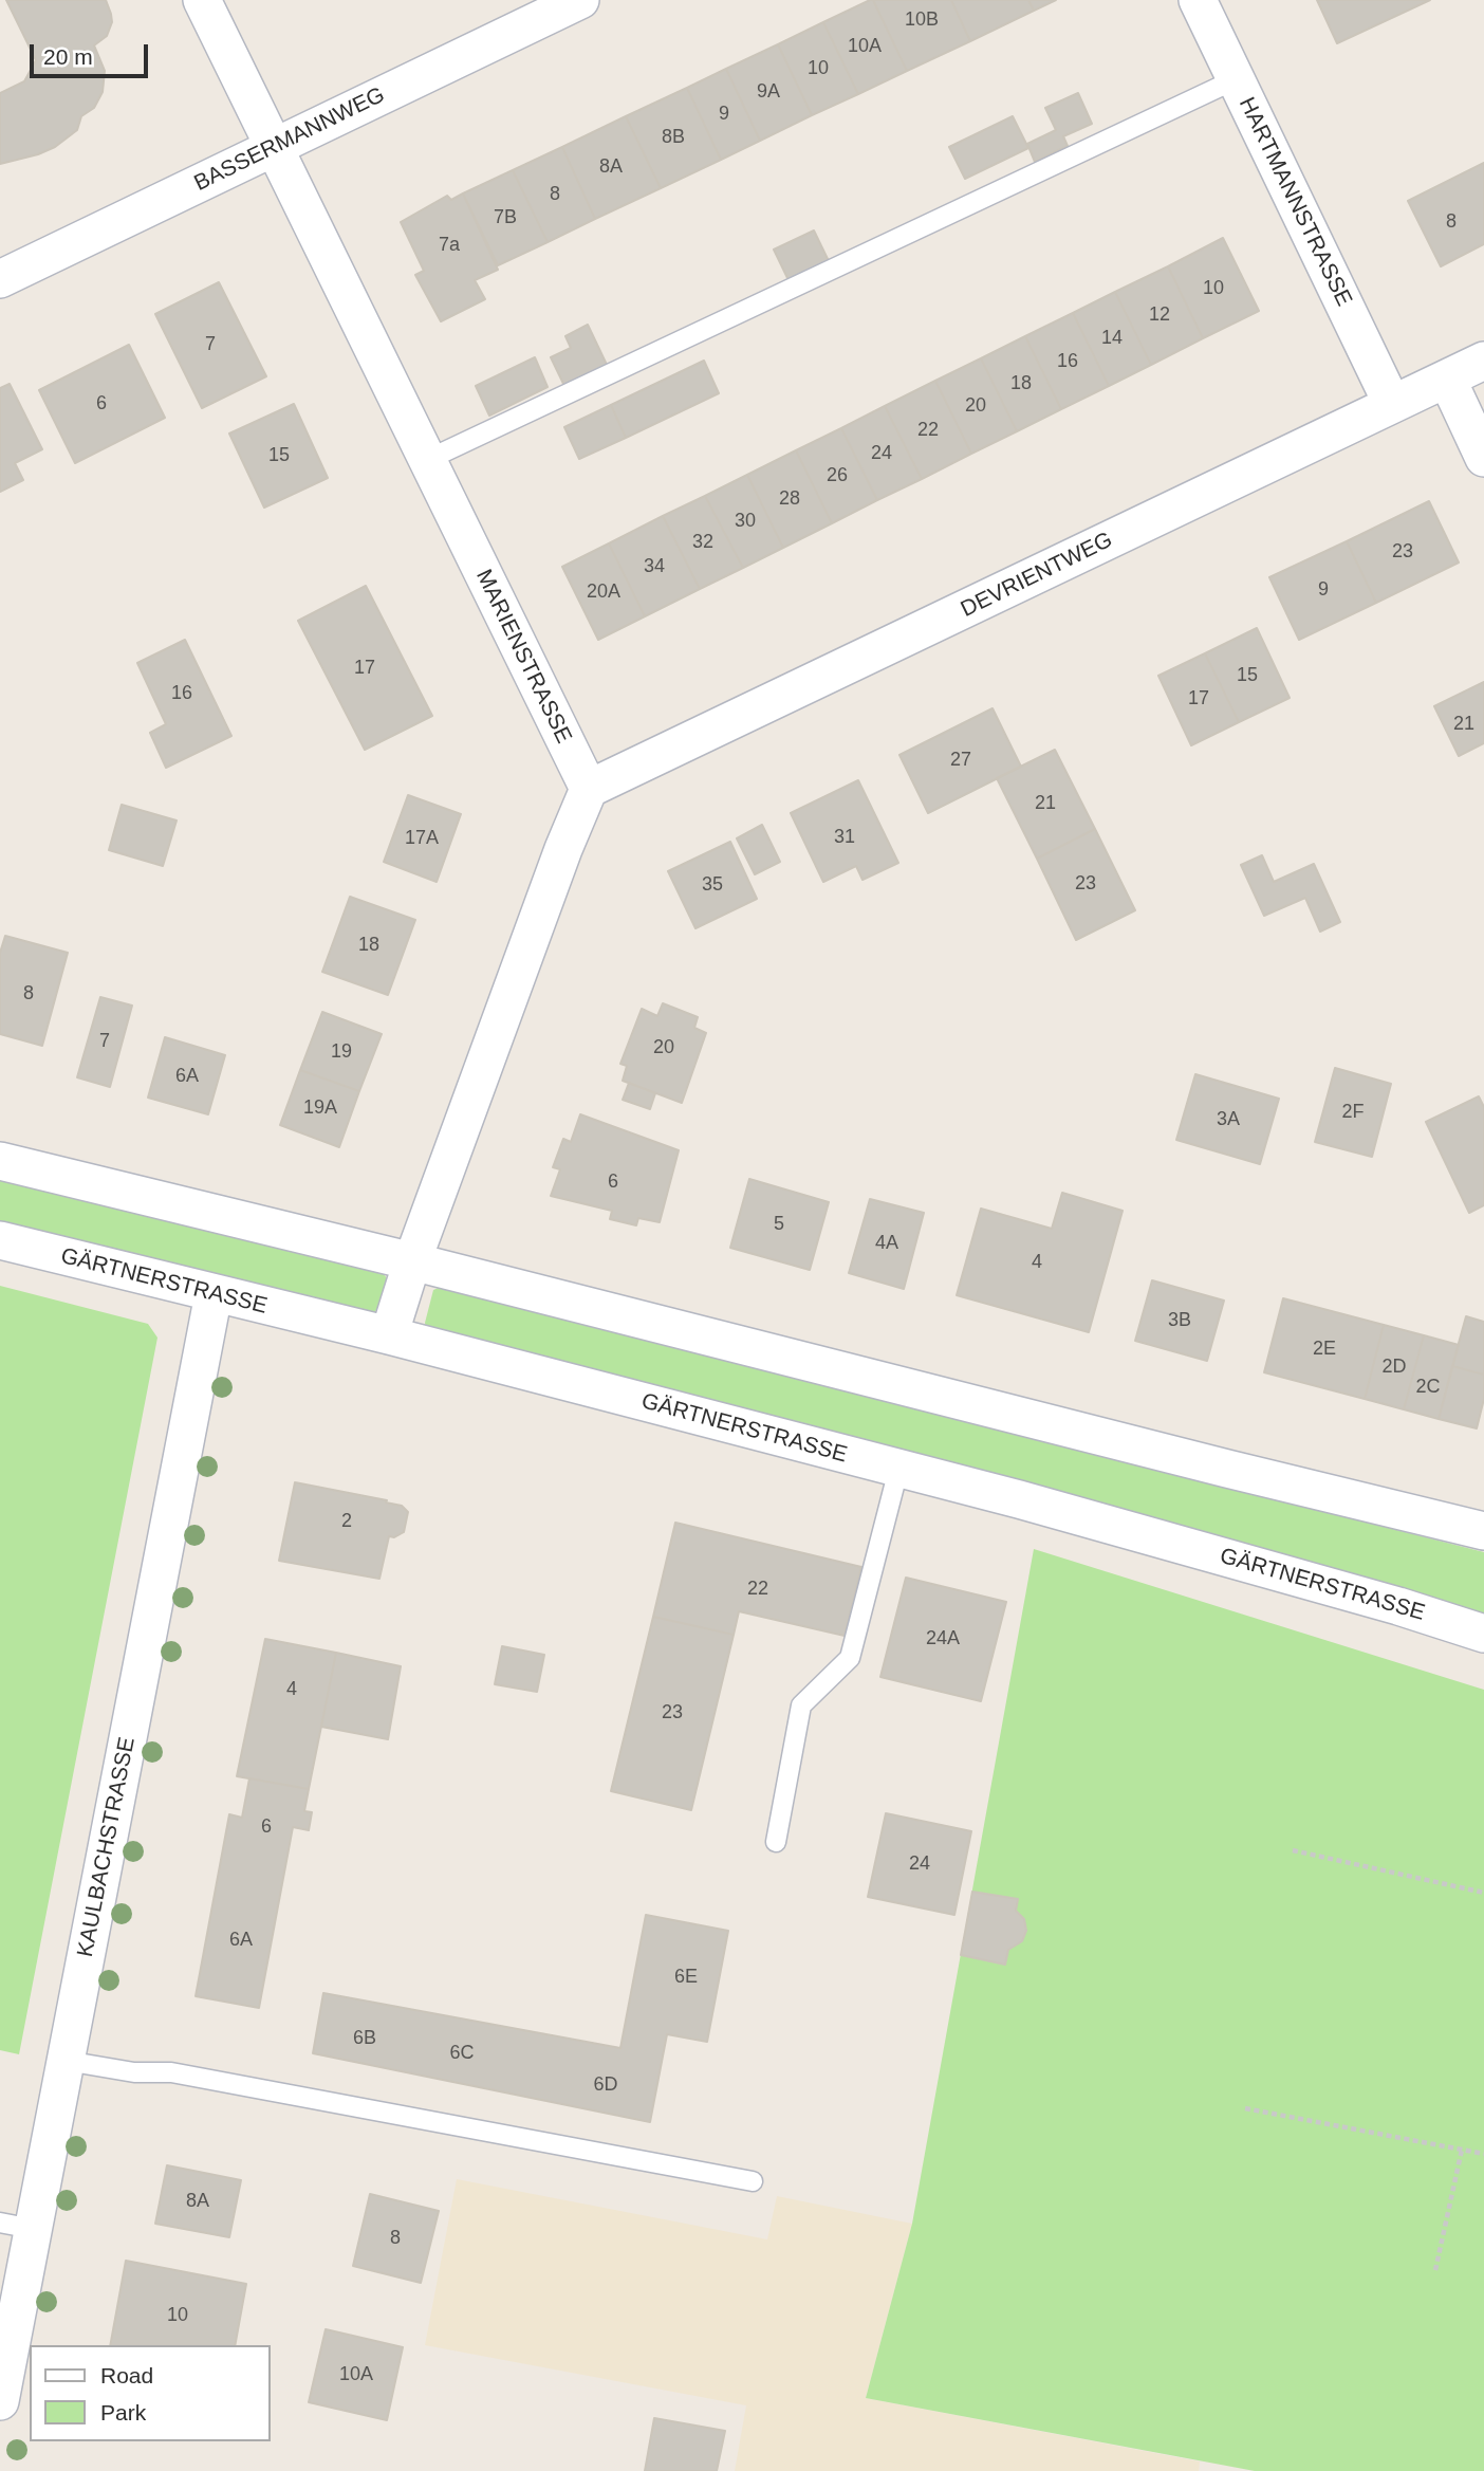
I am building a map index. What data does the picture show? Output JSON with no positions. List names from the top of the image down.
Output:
{
  "streets": {
    "street": [
      "BASSERMANNWEG",
      "HARTMANNSTRASSE",
      "DEVRIENTWEG",
      "MARIENSTRASSE",
      "GÄRTNERSTRASSE",
      "KAULBACHSTRASSE"
    ]
  },
  "crossings": [
    ["BASSERMANNWEG", "MARIENSTRASSE"],
    ["HARTMANNSTRASSE", "DEVRIENTWEG"],
    ["DEVRIENTWEG", "MARIENSTRASSE"],
    ["GÄRTNERSTRASSE", "KAULBACHSTRASSE"]
  ],
  "house_numbers": [
    "10B",
    "10A",
    "10",
    "9A",
    "9",
    "8B",
    "8A",
    "8",
    "7B",
    "8",
    "7a",
    "10",
    "12",
    "14",
    "7",
    "16",
    "18",
    "6",
    "20",
    "22",
    "24",
    "15",
    "26",
    "28",
    "30",
    "32",
    "23",
    "34",
    "9",
    "20A",
    "17",
    "15",
    "16",
    "17",
    "21",
    "27",
    "21",
    "31",
    "17A",
    "23",
    "35",
    "18",
    "8",
    "7",
    "20",
    "19",
    "6A",
    "19A",
    "2F",
    "3A",
    "6",
    "5",
    "4A",
    "4",
    "3B",
    "2E",
    "2D",
    "2C",
    "2",
    "22",
    "24A",
    "4",
    "23",
    "6",
    "24",
    "6A",
    "6E",
    "6B",
    "6C",
    "6D",
    "8A",
    "8",
    "10",
    "10A"
  ],
  "legend": ["Road", "Park"],
  "scale_bar": "20 m"
}
